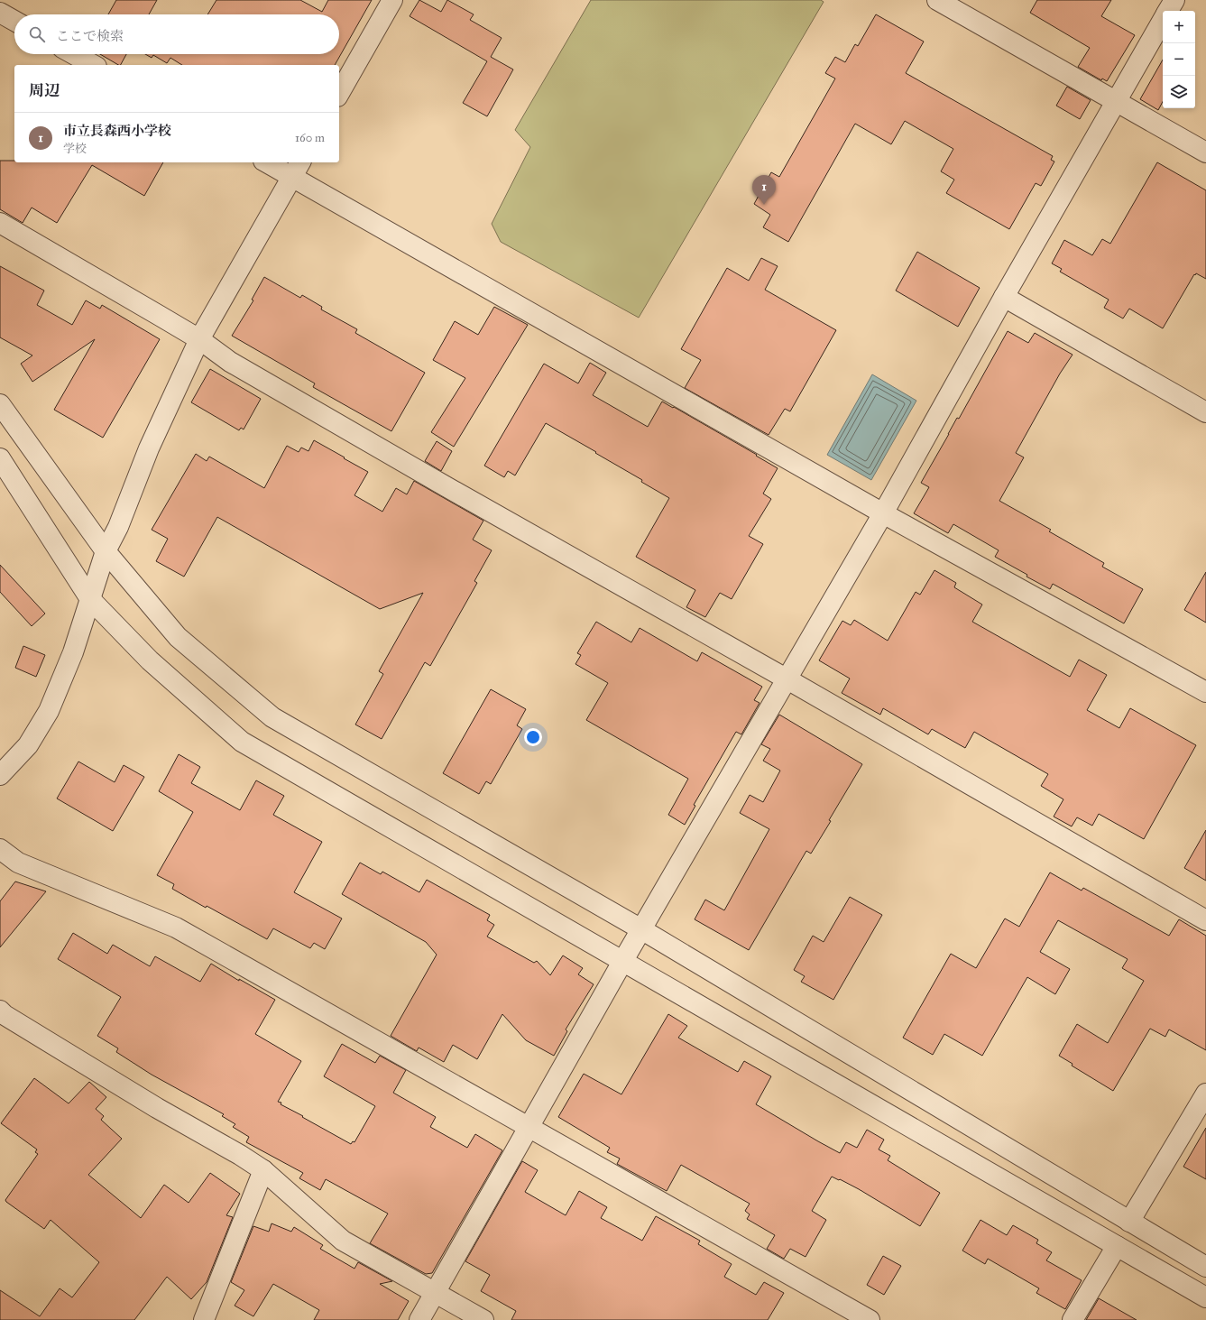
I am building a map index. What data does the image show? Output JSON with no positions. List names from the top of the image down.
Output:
{
  "page": {
    "map_buttons": ["+", "−"],
    "search": "ここで検索",
    "heading": "周辺",
    "list": [
      {
        "mark": "1",
        "name": "市立長森西小学校",
        "note": "学校",
        "value": "160 m"
      }
    ],
    "pins": "1"
  }
}
